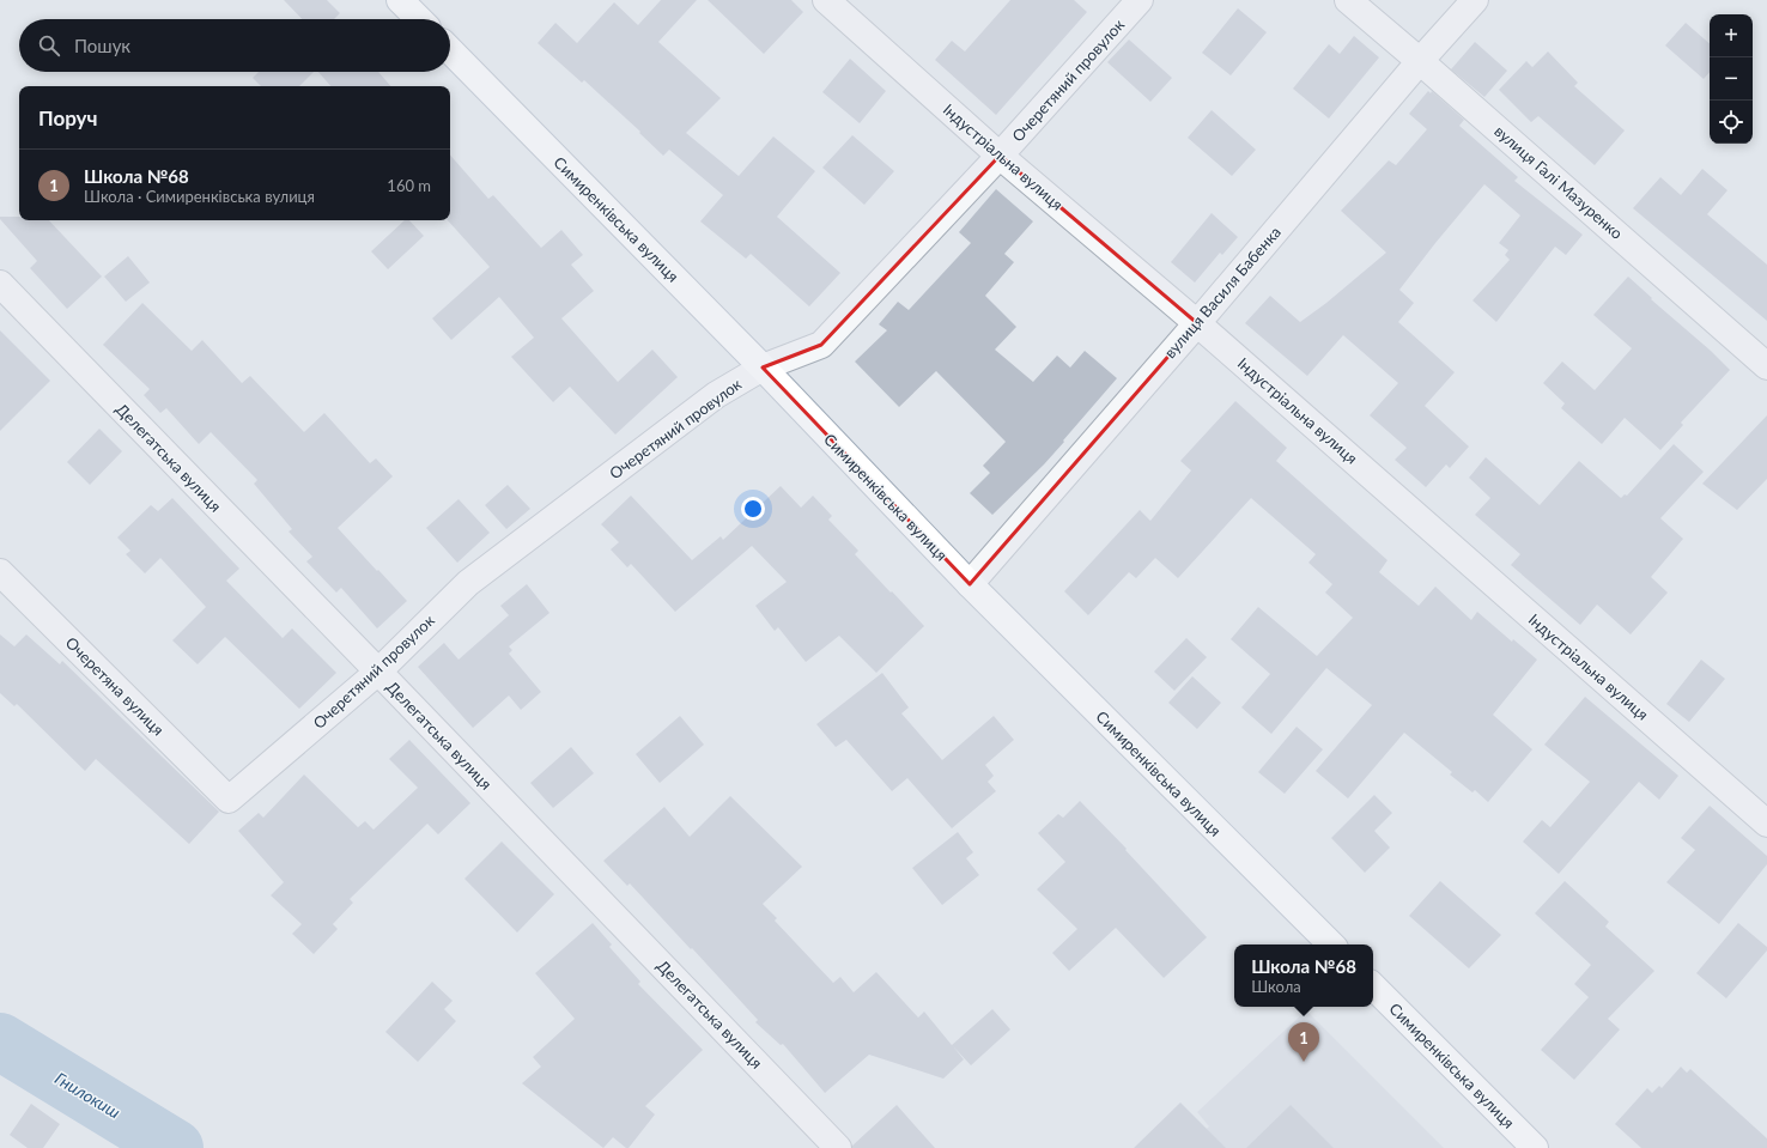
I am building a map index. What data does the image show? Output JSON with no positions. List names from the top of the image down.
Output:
{
  "streets": {
    "main road": ["Симиренківська вулиця"],
    "street": [
      "Очеретяний провулок",
      "Індустріальна вулиця",
      "вулиця Галі Мазуренко",
      "вулиця Василя Бабенка",
      "Делегатська вулиця",
      "Очеретяна вулиця"
    ]
  },
  "crossings": [
    ["Очеретяний провулок", "Індустріальна вулиця"],
    ["Очеретяний провулок", "Симиренківська вулиця"],
    ["Очеретяний провулок", "Делегатська вулиця"],
    ["Очеретяний провулок", "Очеретяна вулиця"],
    ["Індустріальна вулиця", "вулиця Василя Бабенка"],
    ["вулиця Галі Мазуренко", "вулиця Василя Бабенка"],
    ["Симиренківська вулиця", "вулиця Василя Бабенка"]
  ],
  "water": ["Гнилокиш"],
  "page": {
    "map_buttons": ["+", "−"],
    "search": "Пошук",
    "heading": "Поруч",
    "list": [
      {
        "mark": "1",
        "name": "Школа №68",
        "note": "Школа · Симиренківська вулиця",
        "value": "160 m"
      }
    ],
    "popup": ["Школа №68", "Школа"],
    "pins": "1"
  }
}
